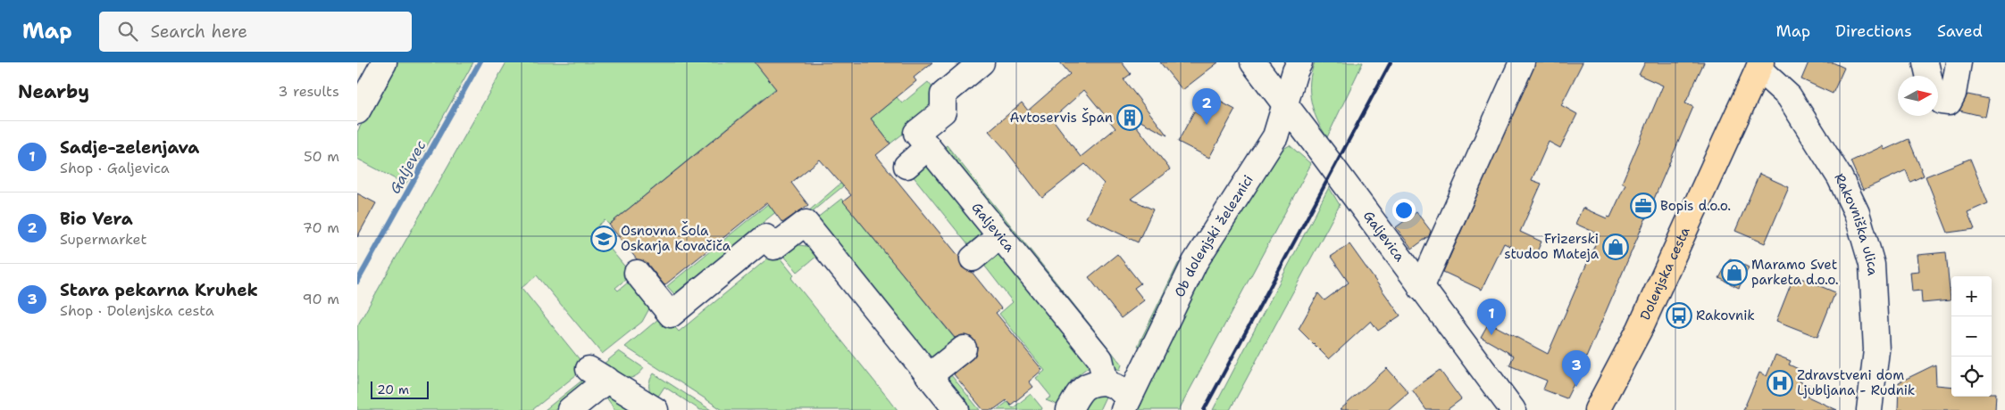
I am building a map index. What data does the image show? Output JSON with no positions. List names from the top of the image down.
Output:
{
  "streets": {
    "main road": ["Dolenjska cesta"],
    "street": ["Rakovniška ulica", "Galjevica", "Ob dolenjski železnici"]
  },
  "crossings": [
    ["Rakovniška ulica", "Dolenjska cesta"],
    ["Galjevica", "Ob dolenjski železnici"]
  ],
  "water": ["Galjevec"],
  "places": {
    "building": ["Avtoservis Špan"],
    "office": ["Bopis d.o.o."],
    "school or university": ["Osnovna Šola Oskarja Kovačiča"],
    "shop": ["Frizerski studoo Mateja", "Maramo Svet parketa d.o.o."],
    "bus stop": ["Rakovnik"],
    "hospital": ["Zdravstveni dom Ljubljana - Rudnik"]
  },
  "scale_bar": "20 m",
  "north": "right",
  "page": {
    "header": "Map",
    "search": "Search here",
    "nav": ["Map", "Directions", "Saved"],
    "heading": ["Nearby", "3 results"],
    "pins": ["2", "1", "3"],
    "list": [
      {
        "mark": "1",
        "name": "Sadje-zelenjava",
        "note": "Shop · Galjevica",
        "value": "50 m"
      },
      {
        "mark": "2",
        "name": "Bio Vera",
        "note": "Supermarket",
        "value": "70 m"
      },
      {
        "mark": "3",
        "name": "Stara pekarna Kruhek",
        "note": "Shop · Dolenjska cesta",
        "value": "90 m"
      }
    ],
    "map_buttons": ["+", "−"],
    "scale": "20 m"
  }
}
